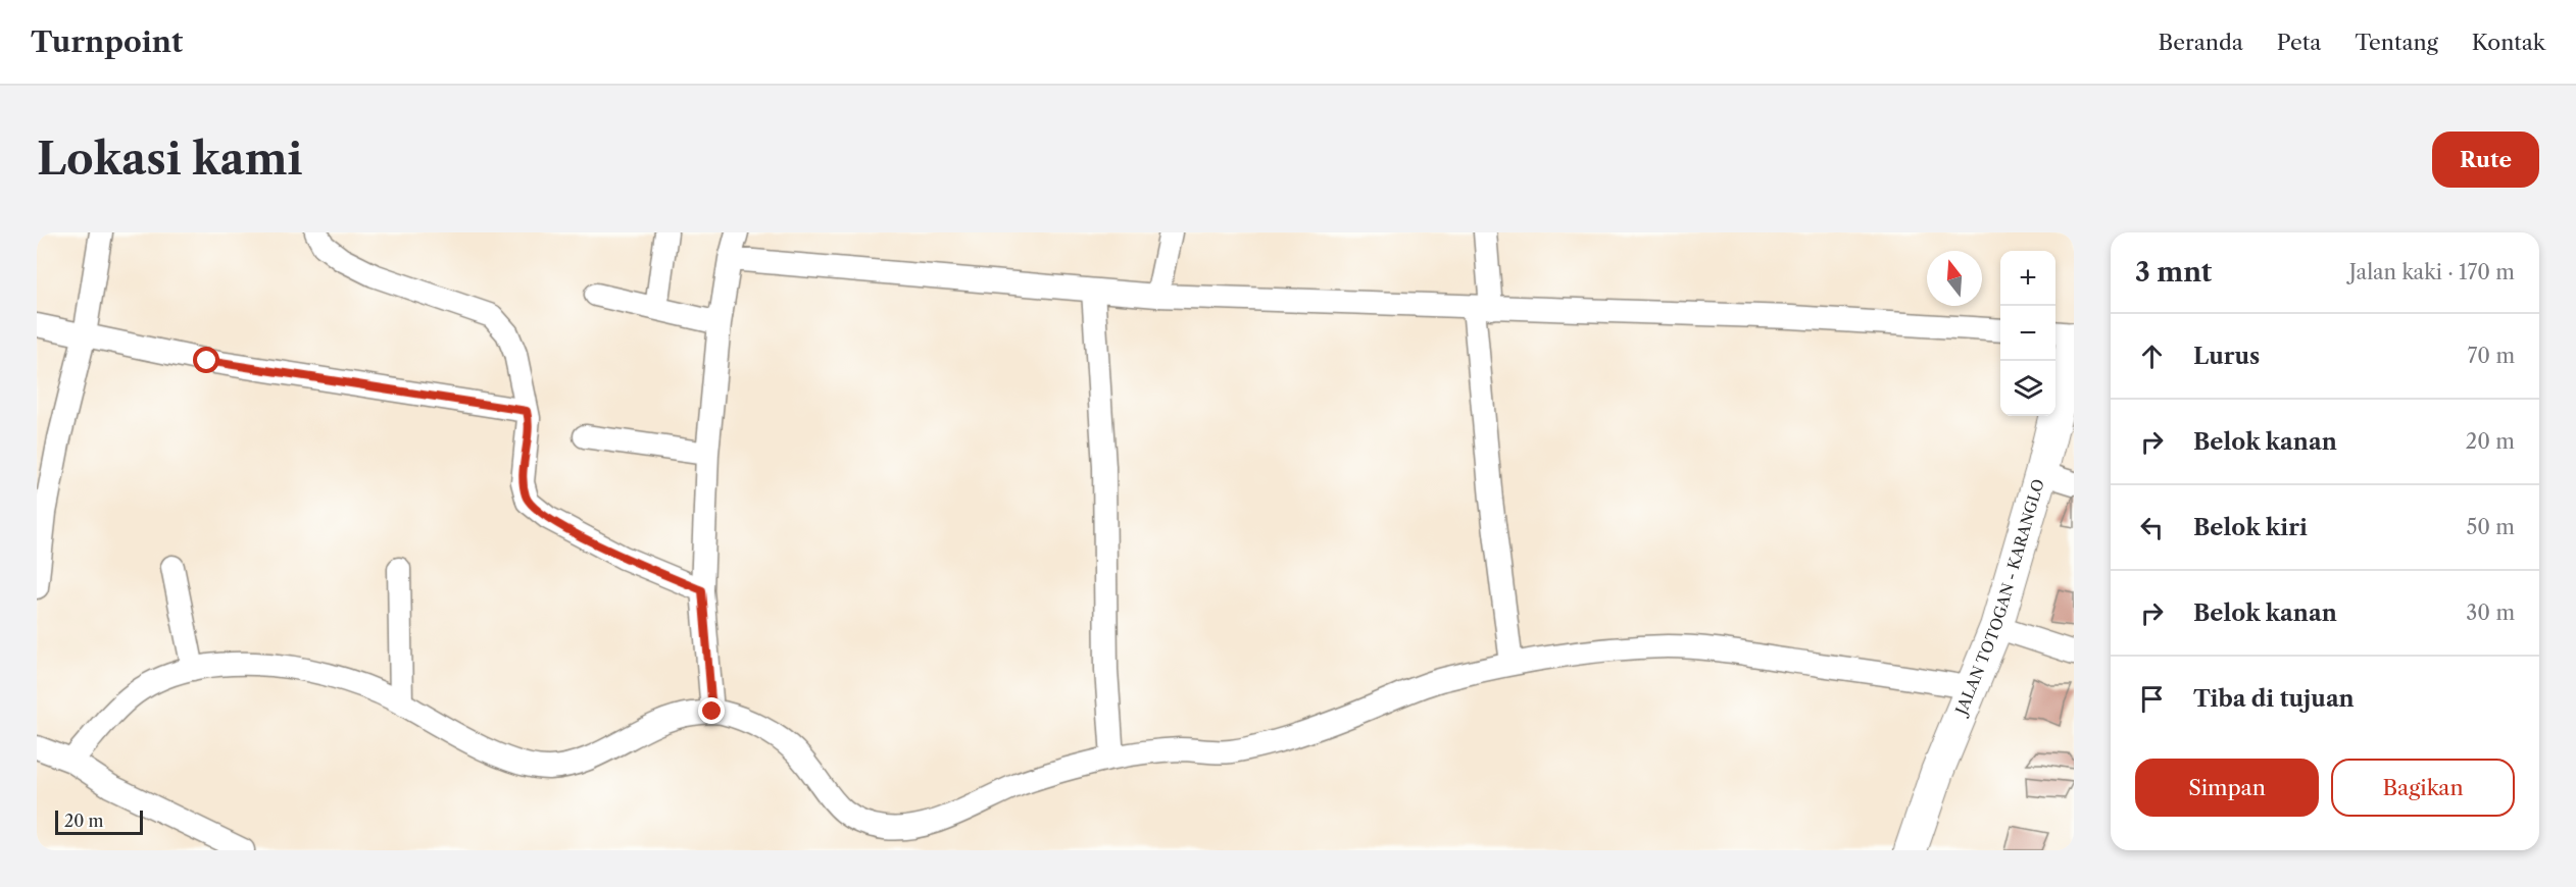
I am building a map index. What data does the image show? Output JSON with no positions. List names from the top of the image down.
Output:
{
  "streets": {
    "main road": ["JALAN TOTOGAN - KARANGLO"]
  },
  "scale_bar": "20 m",
  "north": "top",
  "page": {
    "header": "Turnpoint",
    "nav": [
      "Beranda",
      "Peta",
      "Tentang",
      "Kontak"
    ],
    "buttons": [
      "Rute",
      ["Simpan", "Bagikan"]
    ],
    "title": "Lokasi kami",
    "heading": ["3 mnt", "Jalan kaki · 170 m"],
    "map_buttons": ["+", "−"],
    "list": [
      ["Lurus", "70 m"],
      ["Belok kanan", "20 m"],
      ["Belok kiri", "50 m"],
      ["Belok kanan", "30 m"],
      "Tiba di tujuan"
    ],
    "scale": "20 m"
  }
}
